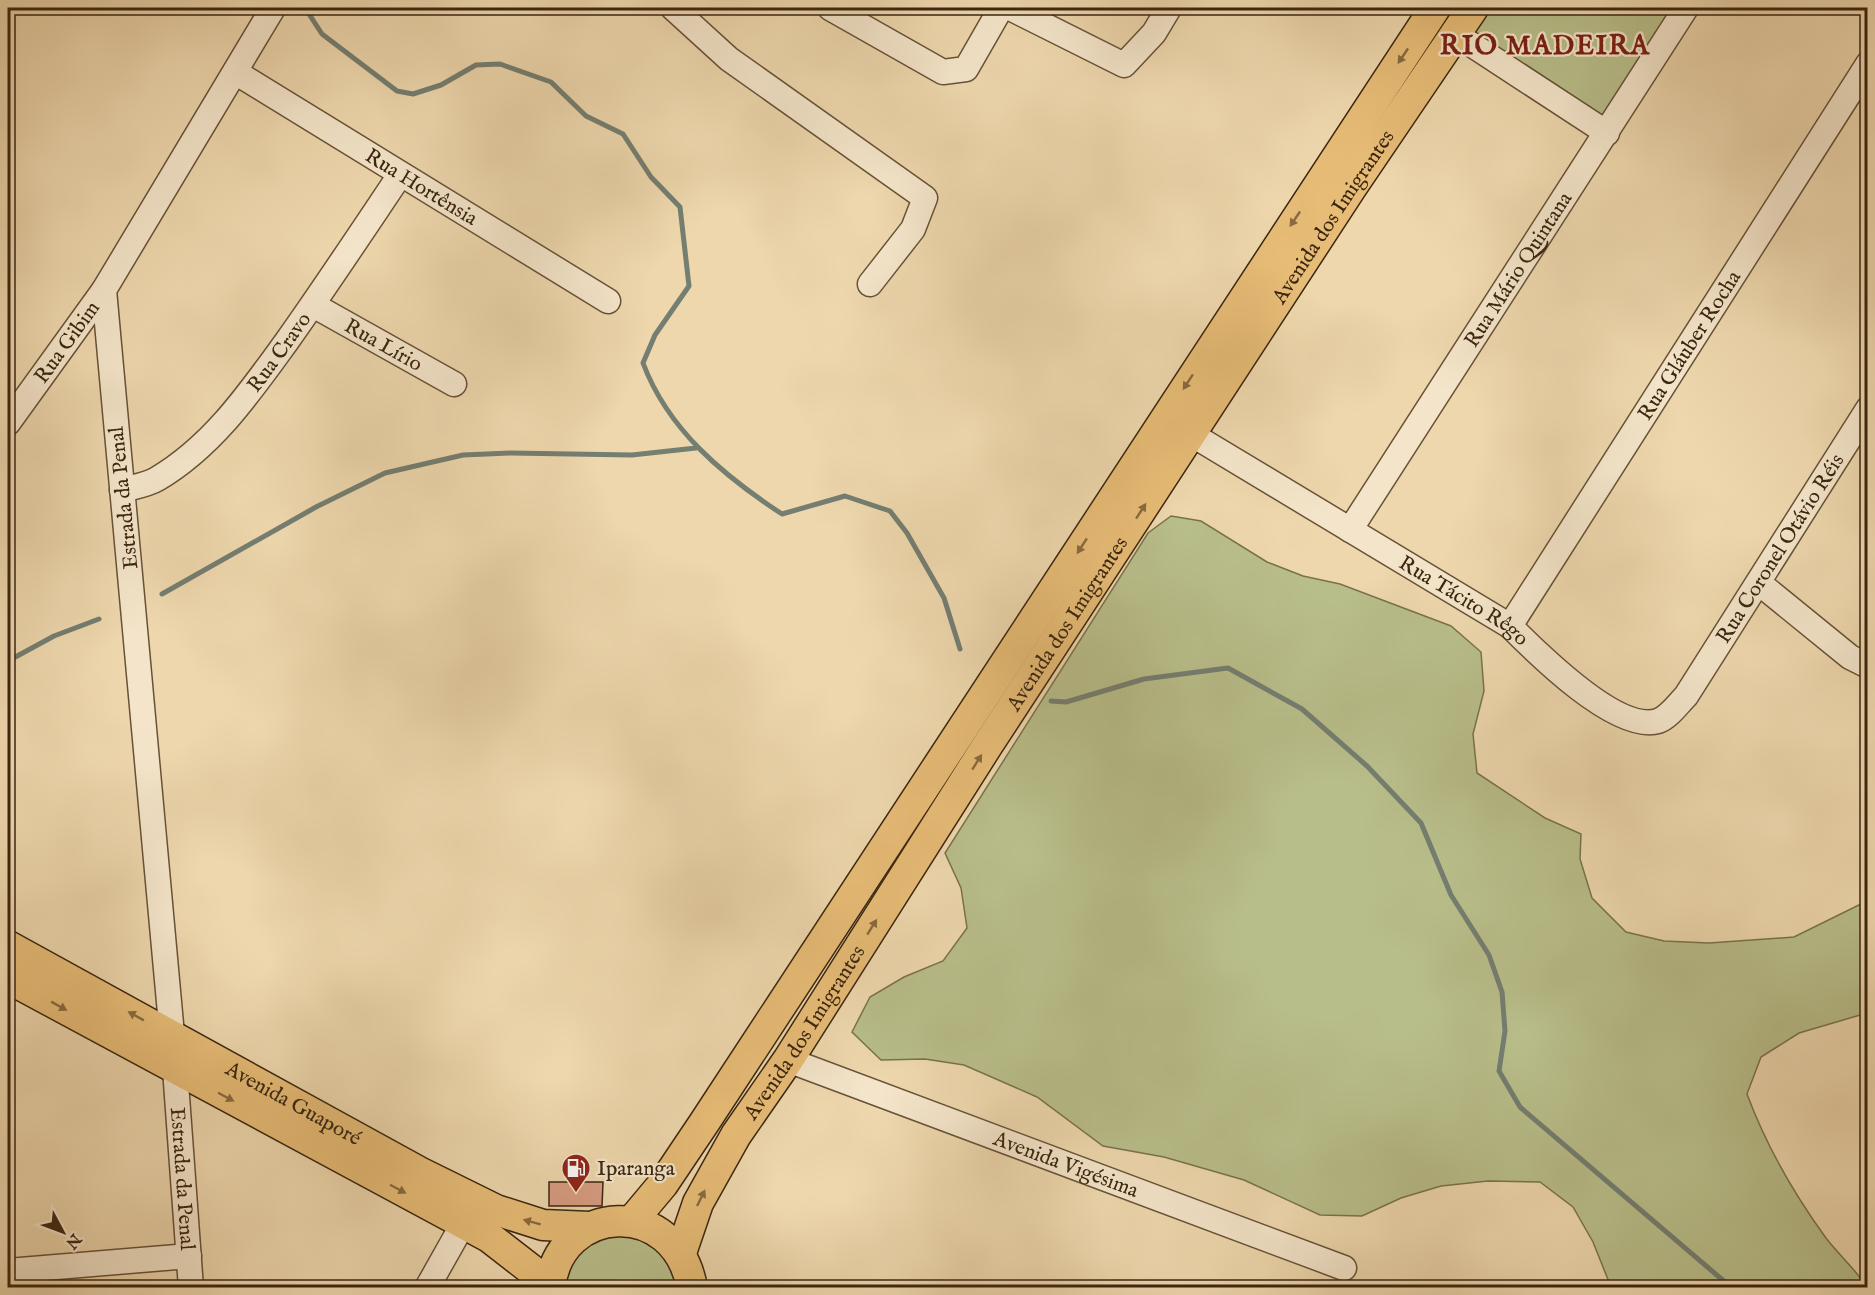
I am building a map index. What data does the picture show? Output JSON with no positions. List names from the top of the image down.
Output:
{
  "streets": {
    "main road": ["Avenida dos Imigrantes", "Avenida Guaporé"],
    "street": [
      "Rua Hortênsia",
      "Rua Mário Quintana",
      "Rua Gibim",
      "Rua Lírio",
      "Rua Gláuber Rocha",
      "Rua Cravo",
      "Estrada da Penal",
      "Rua Coronel Otávio Réis",
      "Rua Tácito Rêgo",
      "Avenida Vigésima"
    ]
  },
  "crossings": [
    ["Rua Hortênsia", "Rua Cravo"],
    ["Avenida dos Imigrantes", "Rua Tácito Rêgo"],
    ["Avenida dos Imigrantes", "Avenida Vigésima"],
    ["Rua Mário Quintana", "Rua Tácito Rêgo"],
    ["Rua Gibim", "Estrada da Penal"],
    ["Rua Lírio", "Rua Cravo"],
    ["Rua Gláuber Rocha", "Rua Tácito Rêgo"],
    ["Rua Cravo", "Estrada da Penal"],
    ["Estrada da Penal", "Avenida Guaporé"],
    ["Rua Coronel Otávio Réis", "Rua Tácito Rêgo"]
  ],
  "districts": ["RIO MADEIRA"],
  "places": {
    "fuel station": ["Iparanga"]
  },
  "north": "bottom right"
}
